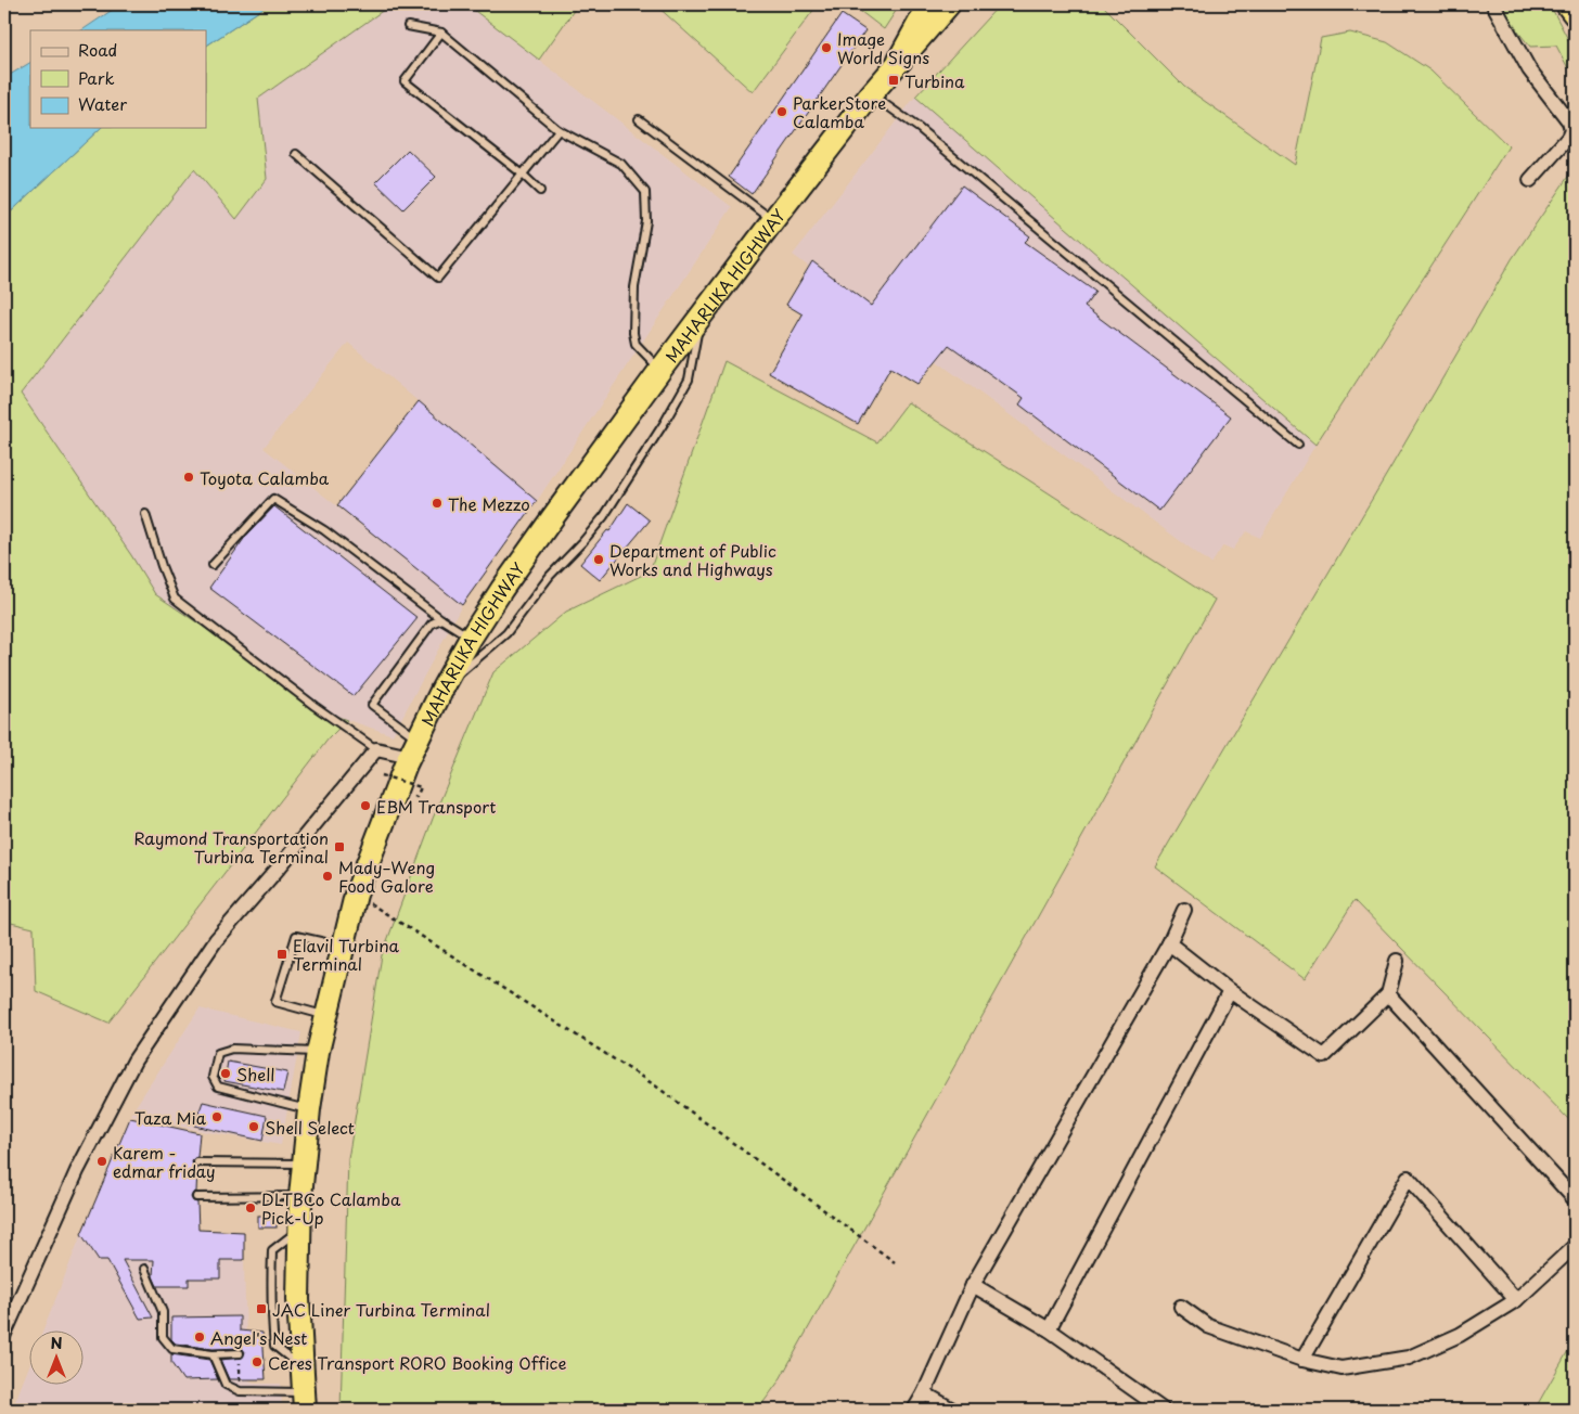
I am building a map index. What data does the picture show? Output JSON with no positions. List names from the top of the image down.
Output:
{
  "streets": {
    "highway": ["MAHARLIKA HIGHWAY"]
  },
  "places": {
    "other": [
      "Image World Signs",
      "ParkerStore Calamba",
      "Toyota Calamba",
      "The Mezzo",
      "Department of Public Works and Highways",
      "EBM Transport",
      "Mady–Weng Food Galore",
      "Shell",
      "Taza Mia",
      "Shell Select",
      "Karem - edmar friday",
      "DLTBCo Calamba Pick-Up",
      "Angel's Nest",
      "Ceres Transport RORO Booking Office"
    ],
    "transit": [
      "Turbina",
      "Raymond Transportation Turbina Terminal",
      "Elavil Turbina Terminal",
      "JAC Liner Turbina Terminal"
    ]
  },
  "legend": ["Road", "Park", "Water"],
  "north": "top"
}
